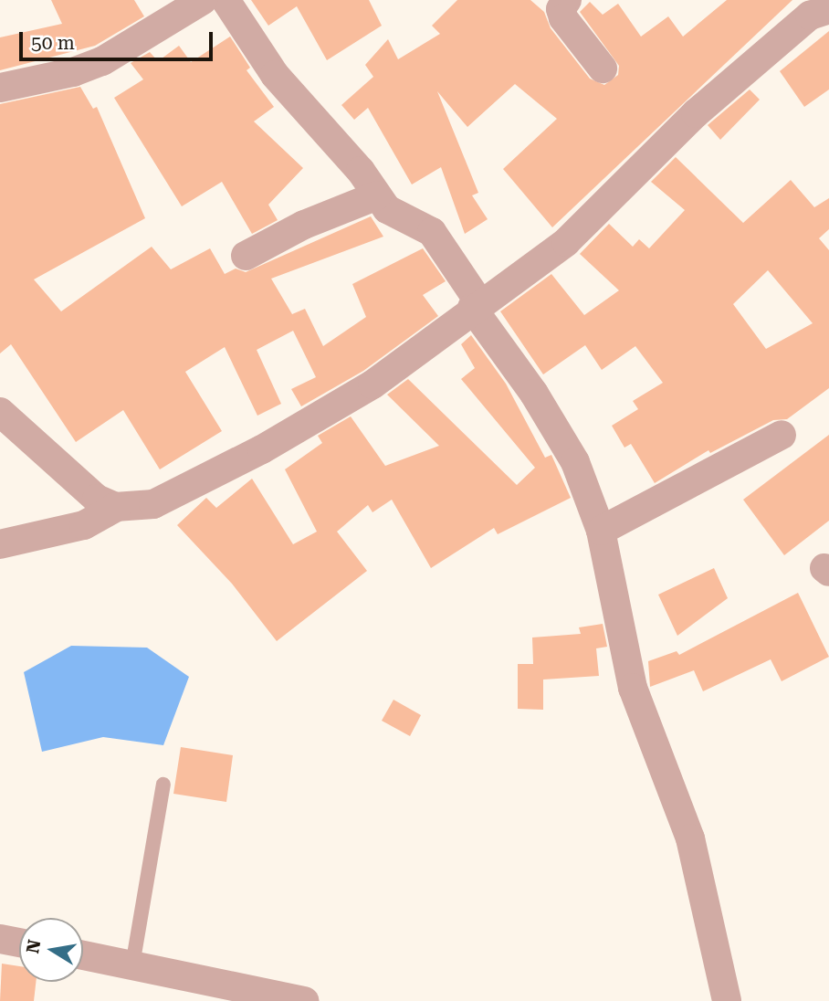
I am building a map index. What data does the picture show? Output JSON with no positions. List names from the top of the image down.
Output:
{
  "scale_bar": "50 m",
  "north": "left"
}
